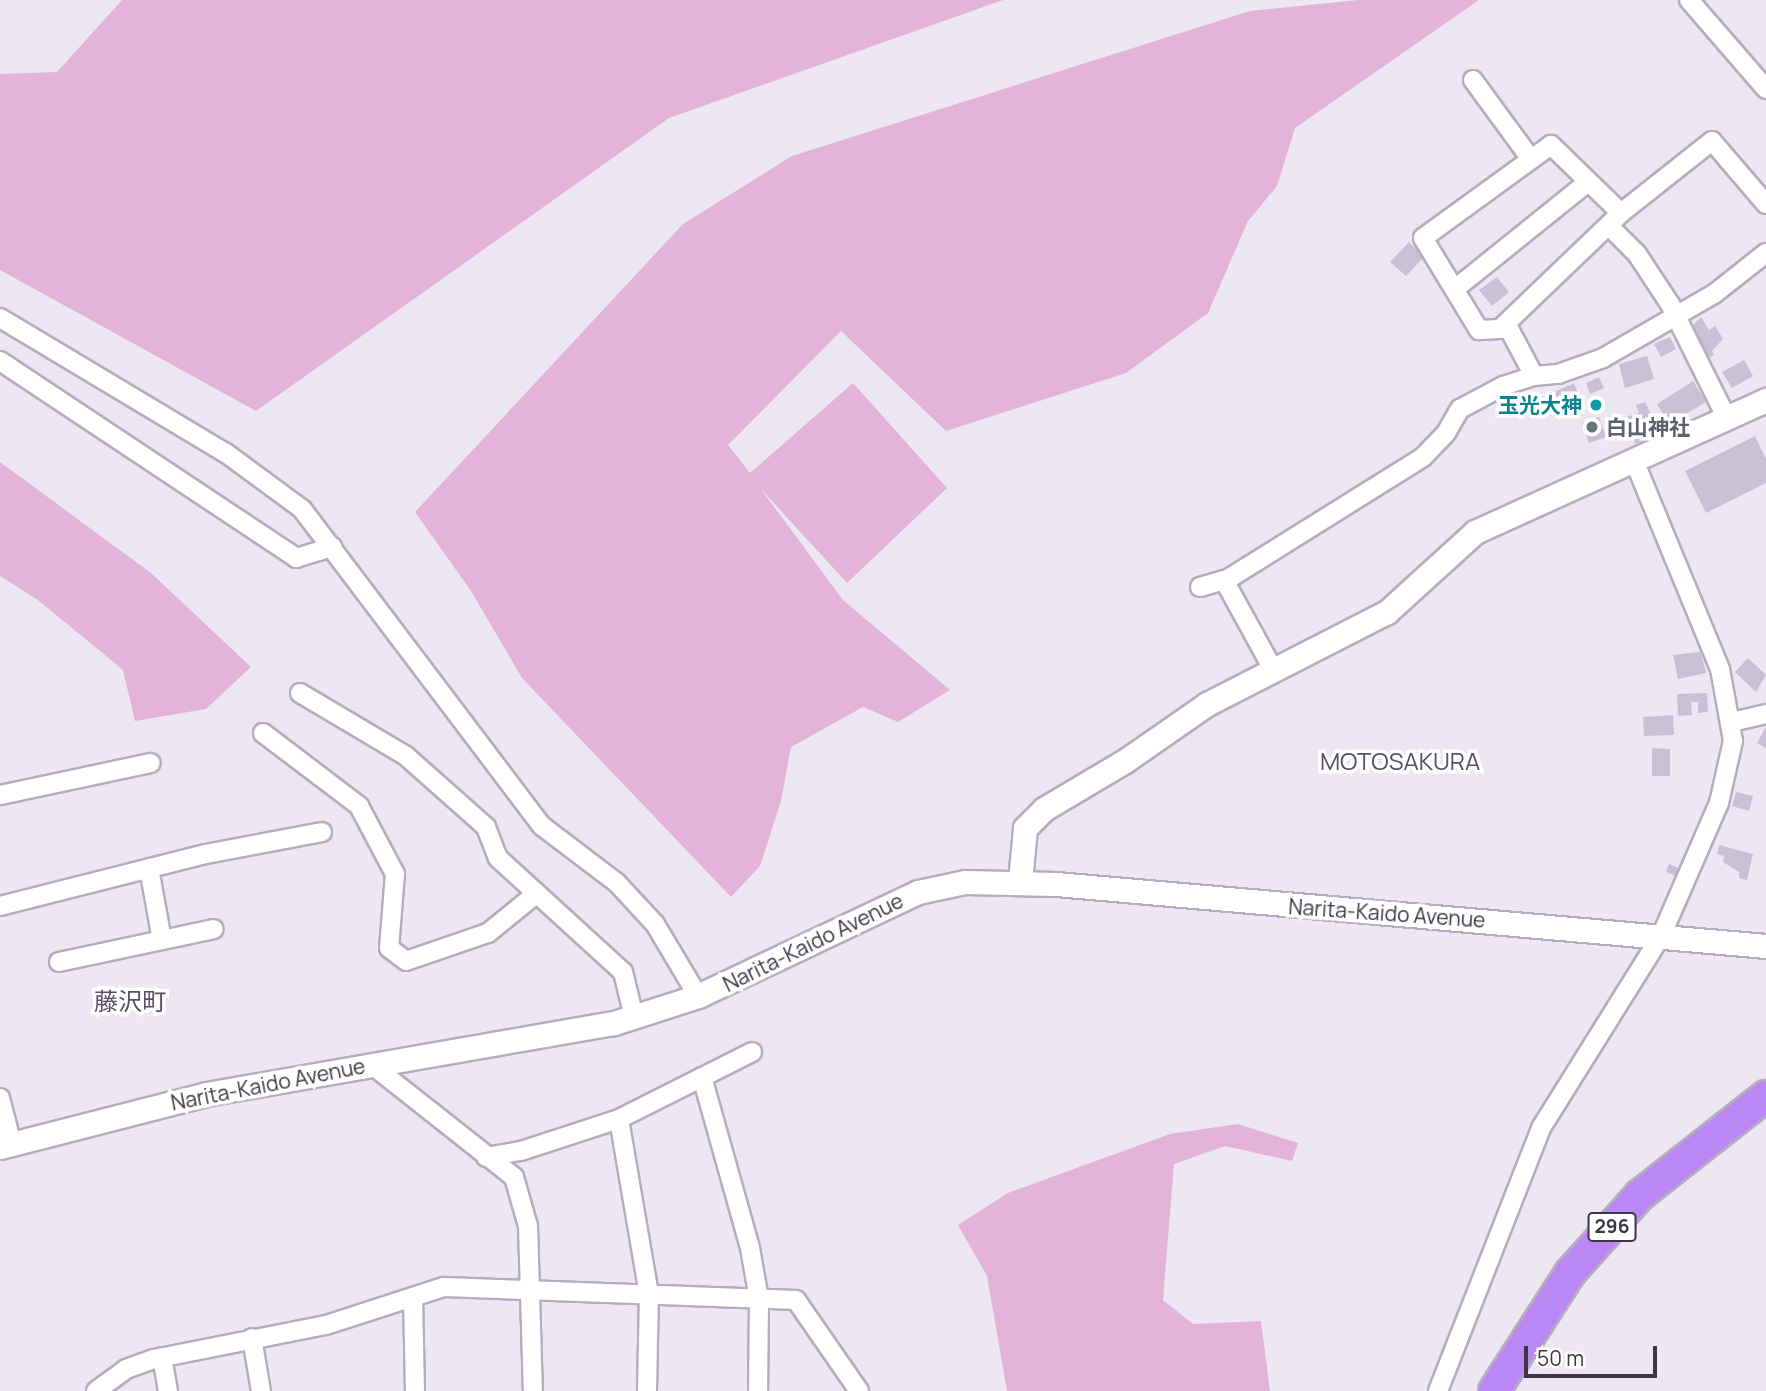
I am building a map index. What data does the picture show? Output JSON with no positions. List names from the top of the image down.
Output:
{
  "streets": {
    "highway": ["296"],
    "street": ["Narita-Kaido Avenue"]
  },
  "districts": ["MOTOSAKURA", "藤沢町"],
  "places": ["玉光大神", "白山神社"],
  "scale_bar": "50 m"
}
